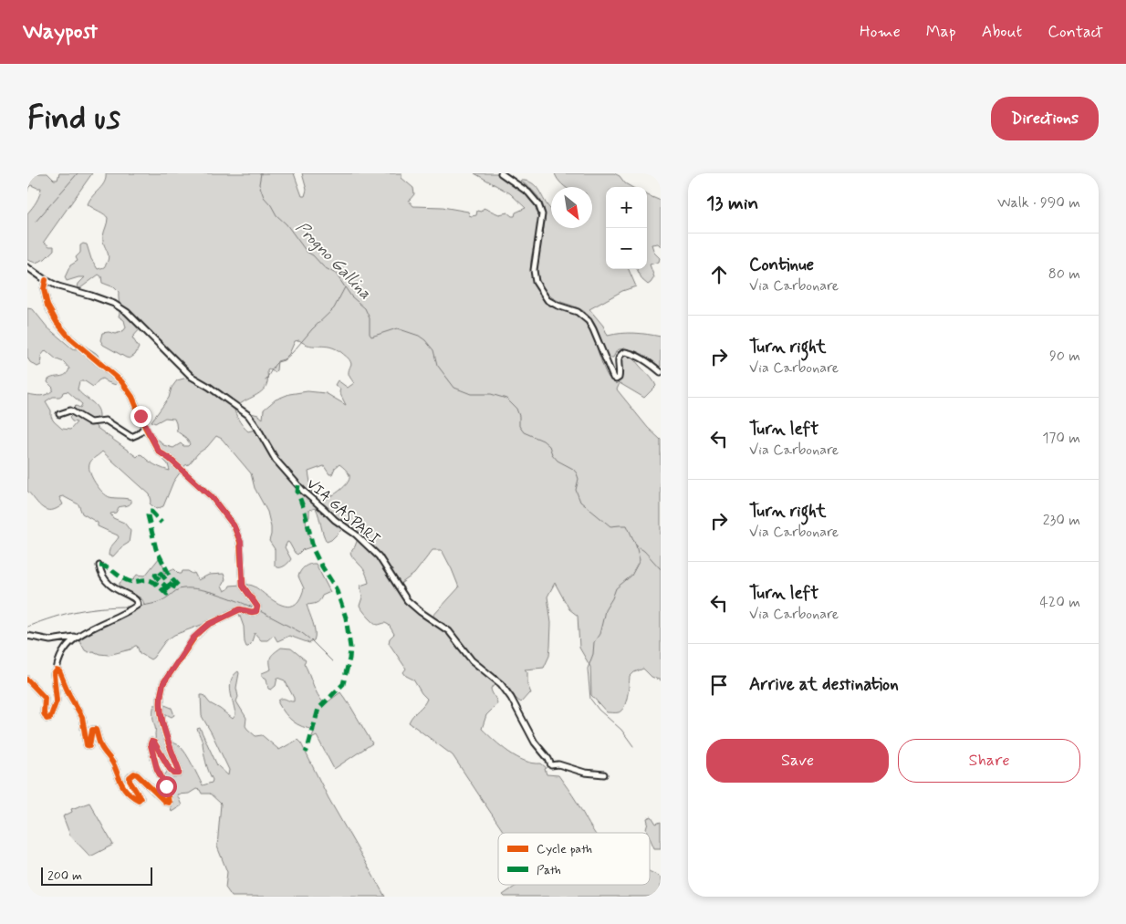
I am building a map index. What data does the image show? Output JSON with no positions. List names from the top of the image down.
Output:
{
  "streets": {
    "street": ["VIA GASPARI"]
  },
  "water": ["Progno Gallina"],
  "legend": ["Cycle path", "Path"],
  "scale_bar": "200 m",
  "north": "bottom right",
  "page": {
    "header": "Waypost",
    "nav": [
      "Home",
      "Map",
      "About",
      "Contact"
    ],
    "buttons": [
      "Directions",
      ["Save", "Share"]
    ],
    "title": "Find us",
    "heading": ["13 min", "Walk · 990 m"],
    "map_buttons": ["+", "−"],
    "list": [
      ["Continue", "Via Carbonare", "80 m"],
      ["Turn right", "Via Carbonare", "90 m"],
      ["Turn left", "Via Carbonare", "170 m"],
      ["Turn right", "Via Carbonare", "230 m"],
      ["Turn left", "Via Carbonare", "420 m"],
      "Arrive at destination"
    ],
    "scale": "200 m"
  }
}
